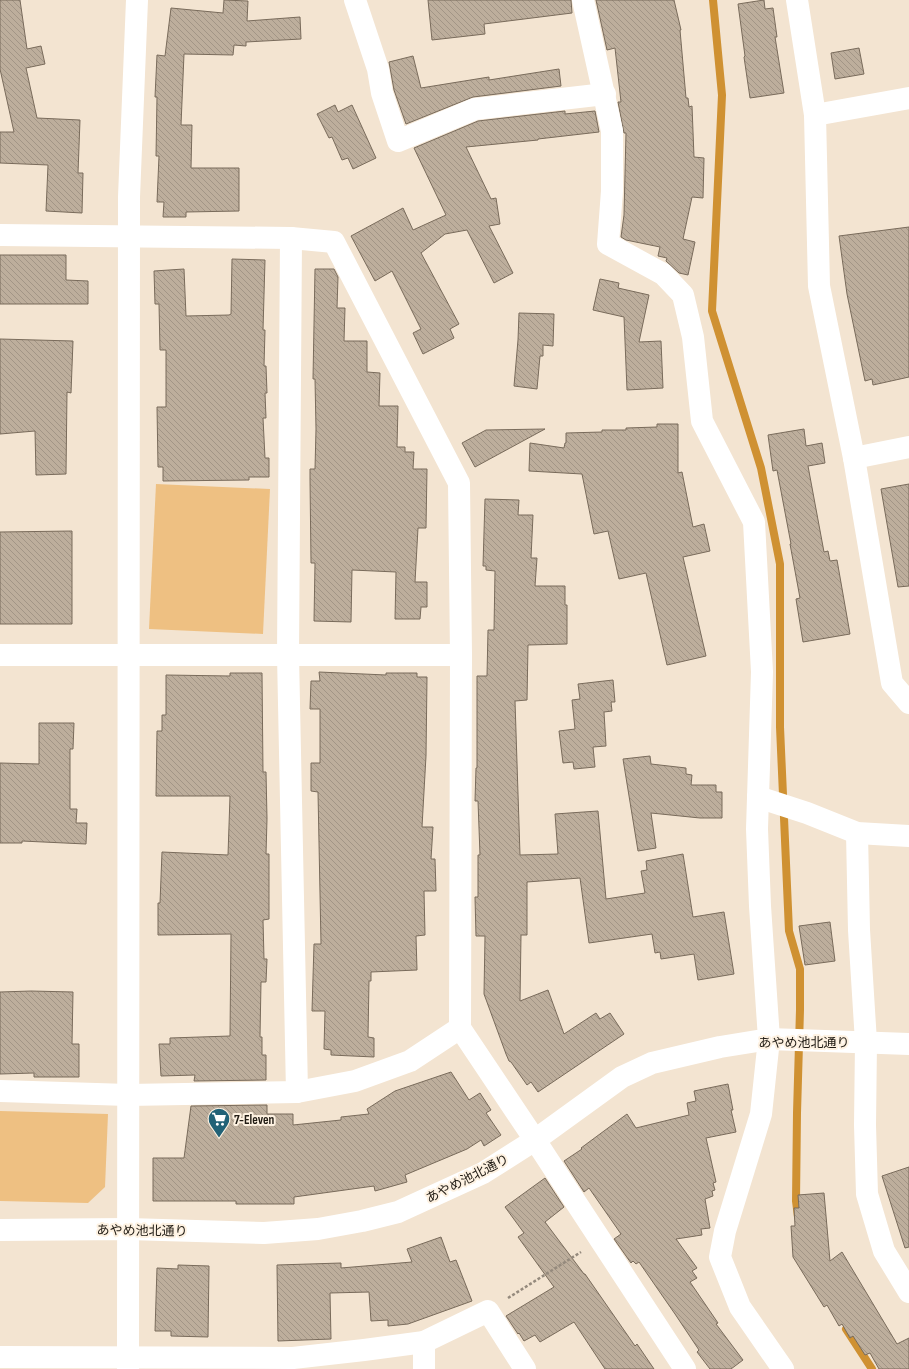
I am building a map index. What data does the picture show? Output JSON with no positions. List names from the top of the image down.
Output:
{
  "streets": {
    "street": ["あやめ池北通り"]
  },
  "places": {
    "supermarket": ["7-Eleven"]
  }
}
